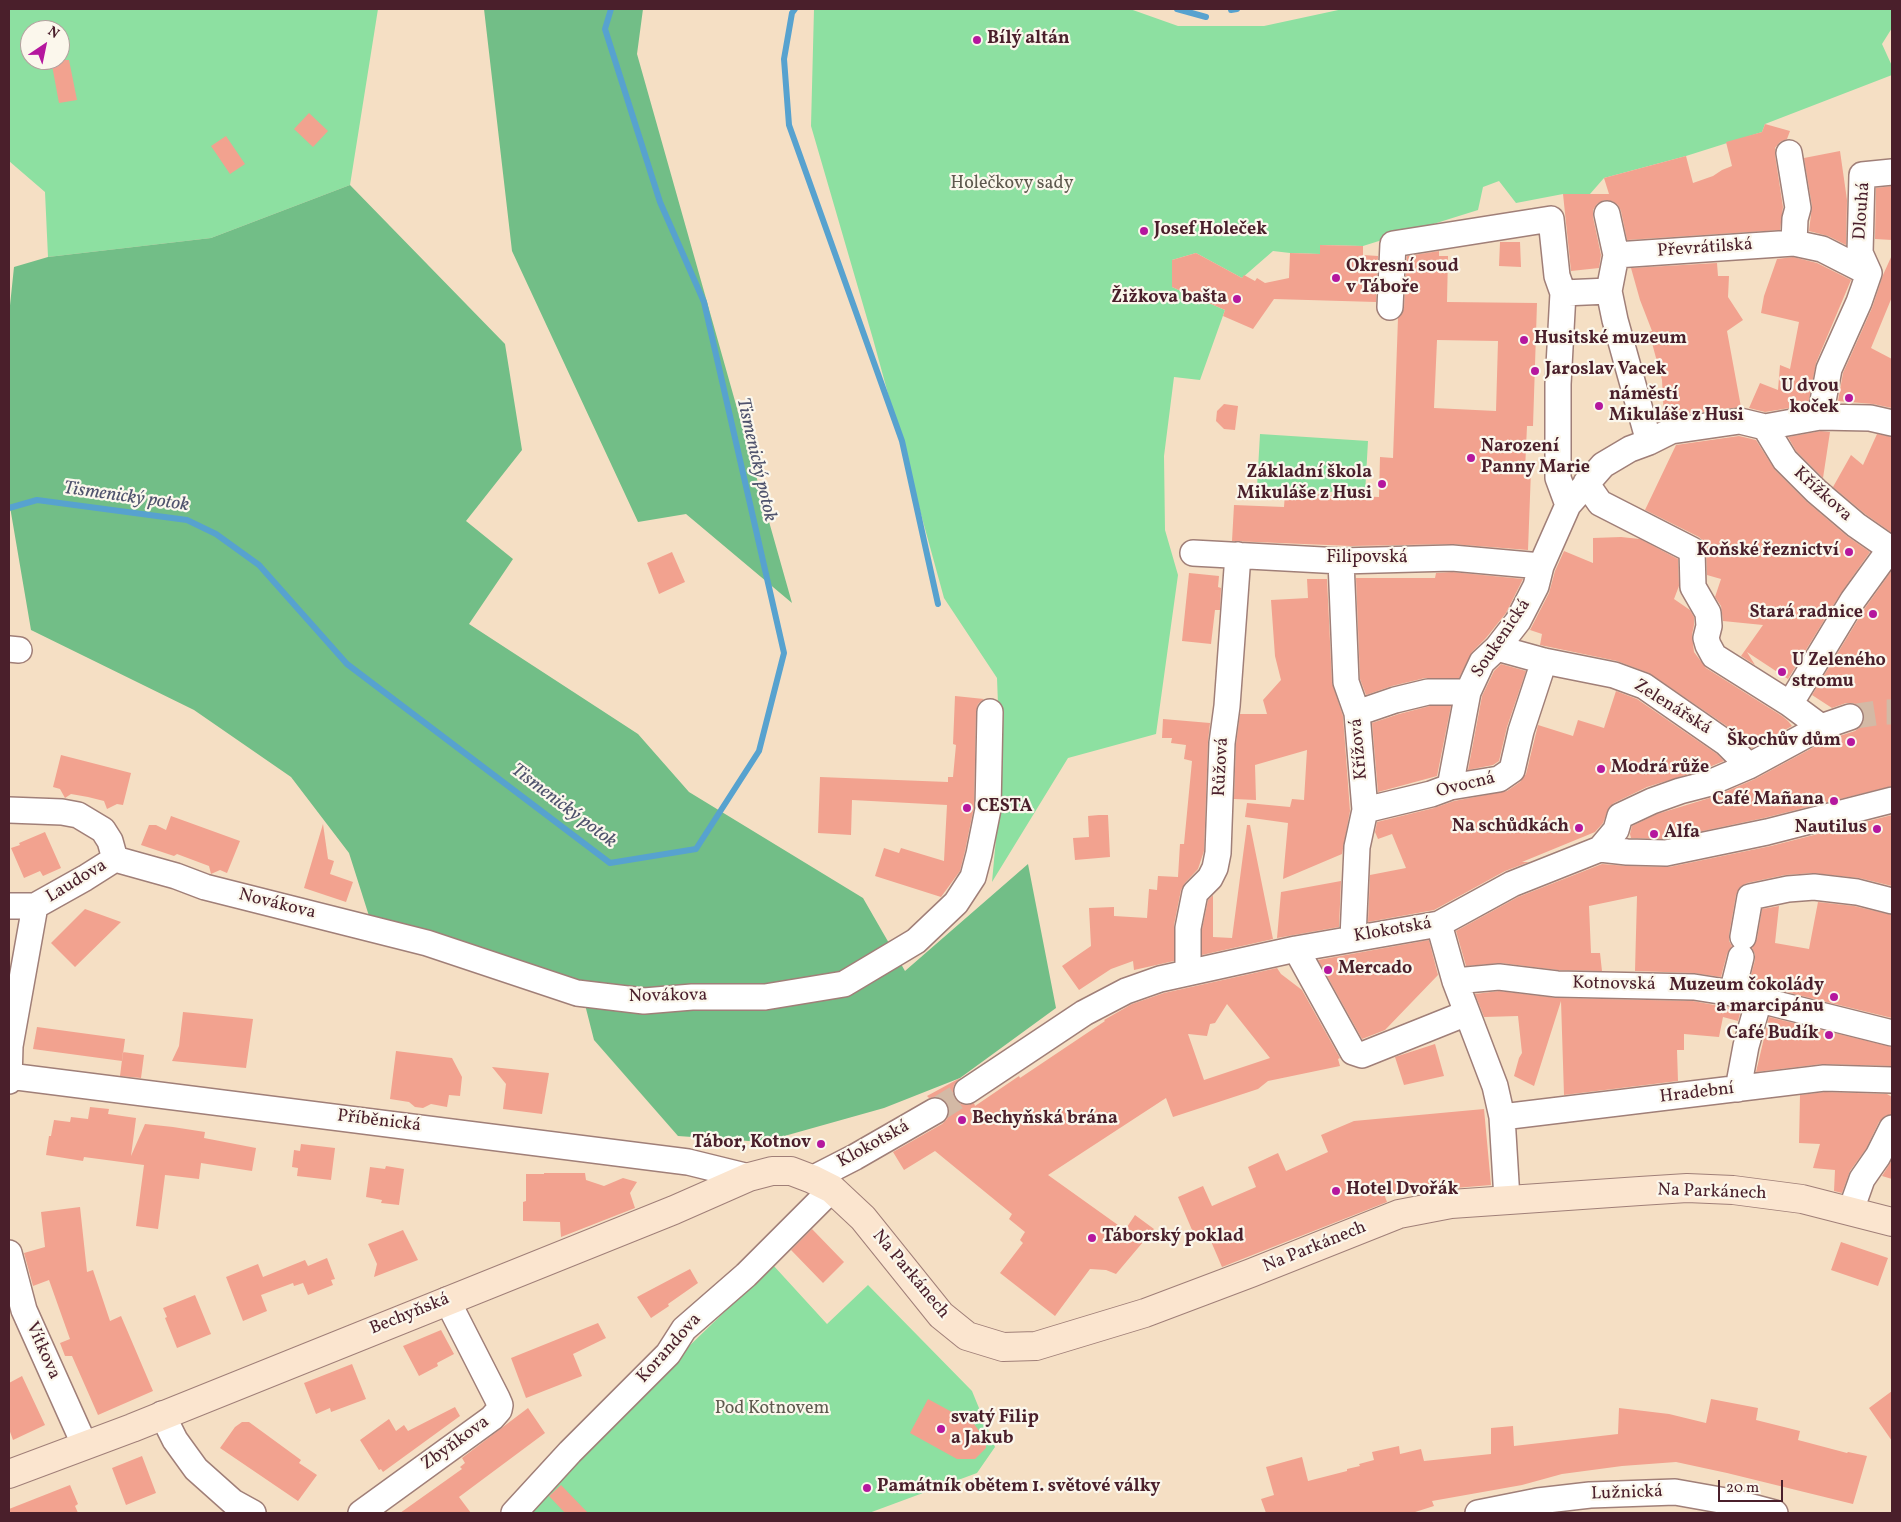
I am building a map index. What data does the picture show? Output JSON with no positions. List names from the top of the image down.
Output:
{
  "streets": {
    "main road": ["Na Parkánech", "Bechyňská"],
    "street": [
      "Dlouhá",
      "Převrátilská",
      "Křížkova",
      "Filipovská",
      "Soukenická",
      "Zelenářská",
      "Křížová",
      "Růžová",
      "Ovocná",
      "Laudova",
      "Novákova",
      "Klokotská",
      "Kotnovská",
      "Hradební",
      "Příběnická",
      "Korandova",
      "Vítkova",
      "Zbyňkova",
      "Lužnická"
    ]
  },
  "crossings": [
    ["Dlouhá", "Převrátilská"],
    ["Křížkova", "Soukenická"],
    ["Filipovská", "Soukenická"],
    ["Filipovská", "Křížová"],
    ["Filipovská", "Růžová"],
    ["Soukenická", "Zelenářská"],
    ["Soukenická", "Ovocná"],
    ["Zelenářská", "Ovocná"],
    ["Křížová", "Ovocná"],
    ["Křížová", "Klokotská"],
    ["Růžová", "Klokotská"],
    ["Laudova", "Novákova"],
    ["Klokotská", "Na Parkánech"],
    ["Klokotská", "Bechyňská"],
    ["Klokotská", "Korandova"],
    ["Příběnická", "Bechyňská"],
    ["Na Parkánech", "Bechyňská"],
    ["Na Parkánech", "Korandova"],
    ["Bechyňská", "Korandova"],
    ["Bechyňská", "Vítkova"],
    ["Bechyňská", "Zbyňkova"]
  ],
  "water": ["Tismenický potok"],
  "parks": ["Holečkovy sady", "Pod Kotnovem"],
  "places": [
    "Bílý altán",
    "Josef Holeček",
    "Okresní soud v Táboře",
    "Žižkova bašta",
    "Husitské muzeum",
    "Jaroslav Vacek",
    "U dvou koček",
    "náměstí Mikuláše z Husi",
    "Narození Panny Marie",
    "Základní škola Mikuláše z Husi",
    "Koňské řeznictví",
    "Stará radnice",
    "U Zeleného stromu",
    "Škochův dům",
    "Modrá růže",
    "Café Mañana",
    "CESTA",
    "Na schůdkách",
    "Nautilus",
    "Alfa",
    "Mercado",
    "Muzeum čokolády a marcipánu",
    "Café Budík",
    "Bechyňská brána",
    "Tábor, Kotnov",
    "Hotel Dvořák",
    "Táborský poklad",
    "svatý Filip a Jakub",
    "Památník obětem 1. světové války"
  ],
  "scale_bar": "20 m",
  "north": "top right"
}
